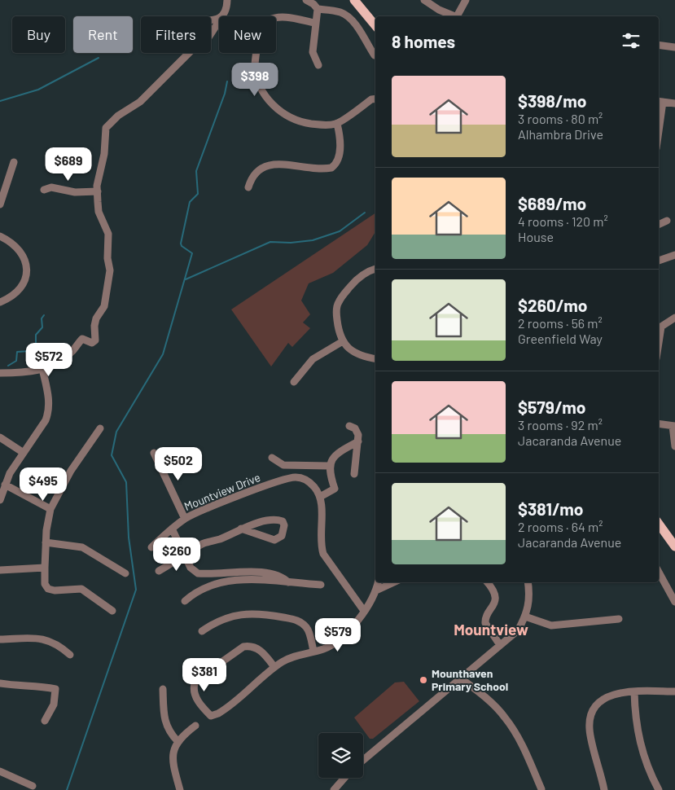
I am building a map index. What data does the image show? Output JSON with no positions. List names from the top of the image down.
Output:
{
  "streets": {
    "street": ["Mountview Drive"]
  },
  "districts": ["Mountview"],
  "places": ["Mounthaven Primary School"],
  "page": {
    "chip": [
      "Buy",
      "Rent",
      "Filters",
      "New"
    ],
    "heading": "8 homes",
    "price": [
      "$398",
      "$689",
      "$572",
      "$502",
      "$495",
      "$260",
      "$579",
      "$381"
    ],
    "list": [
      {
        "name": "$398/mo",
        "note": "3 rooms · 80 m² · Alhambra Drive"
      },
      {
        "name": "$689/mo",
        "note": "4 rooms · 120 m² · House"
      },
      {
        "name": "$260/mo",
        "note": "2 rooms · 56 m² · Greenfield Way"
      },
      {
        "name": "$579/mo",
        "note": "3 rooms · 92 m² · Jacaranda Avenue"
      },
      {
        "name": "$381/mo",
        "note": "2 rooms · 64 m² · Jacaranda Avenue"
      }
    ]
  }
}
